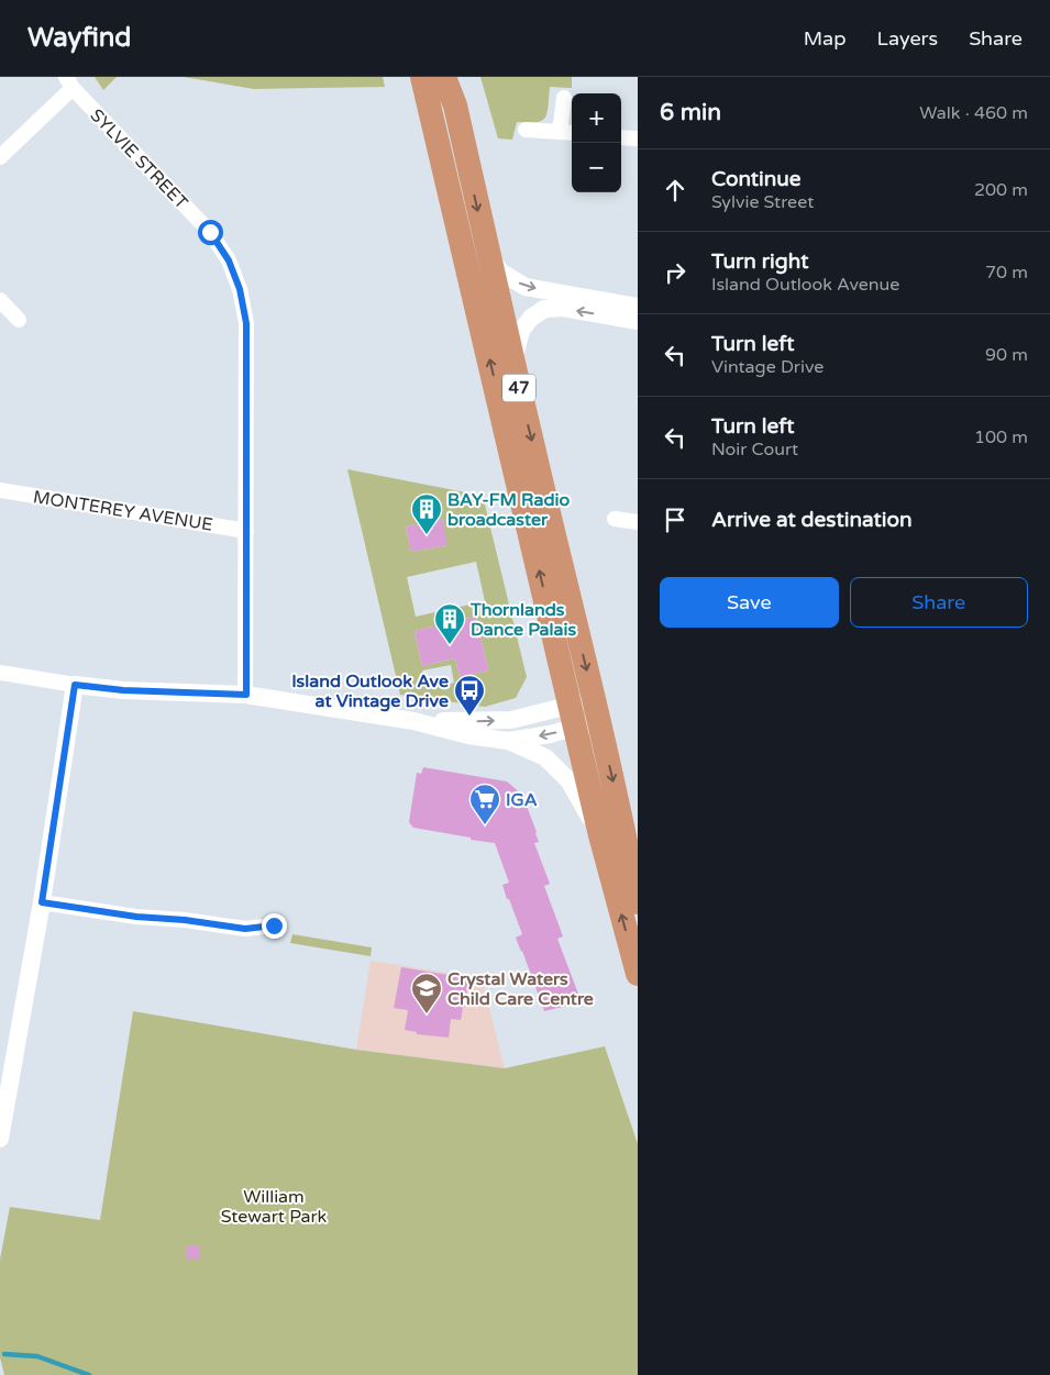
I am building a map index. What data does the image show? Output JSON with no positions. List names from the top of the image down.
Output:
{
  "streets": {
    "highway": ["47"],
    "street": ["SYLVIE STREET", "MONTEREY AVENUE"]
  },
  "crossings": [
    ["SYLVIE STREET", "MONTEREY AVENUE"]
  ],
  "parks": ["William Stewart Park"],
  "places": {
    "building": ["BAY-FM Radio broadcaster", "Thornlands Dance Palais"],
    "bus stop": ["Island Outlook Ave at Vintage Drive"],
    "supermarket": ["IGA"],
    "school or university": ["Crystal Waters Child Care Centre"]
  },
  "page": {
    "header": "Wayfind",
    "nav": ["Map", "Layers", "Share"],
    "heading": ["6 min", "Walk · 460 m"],
    "map_buttons": ["+", "−"],
    "list": [
      ["Continue", "Sylvie Street", "200 m"],
      ["Turn right", "Island Outlook Avenue", "70 m"],
      ["Turn left", "Vintage Drive", "90 m"],
      ["Turn left", "Noir Court", "100 m"],
      "Arrive at destination"
    ],
    "buttons": ["Save", "Share"]
  }
}
